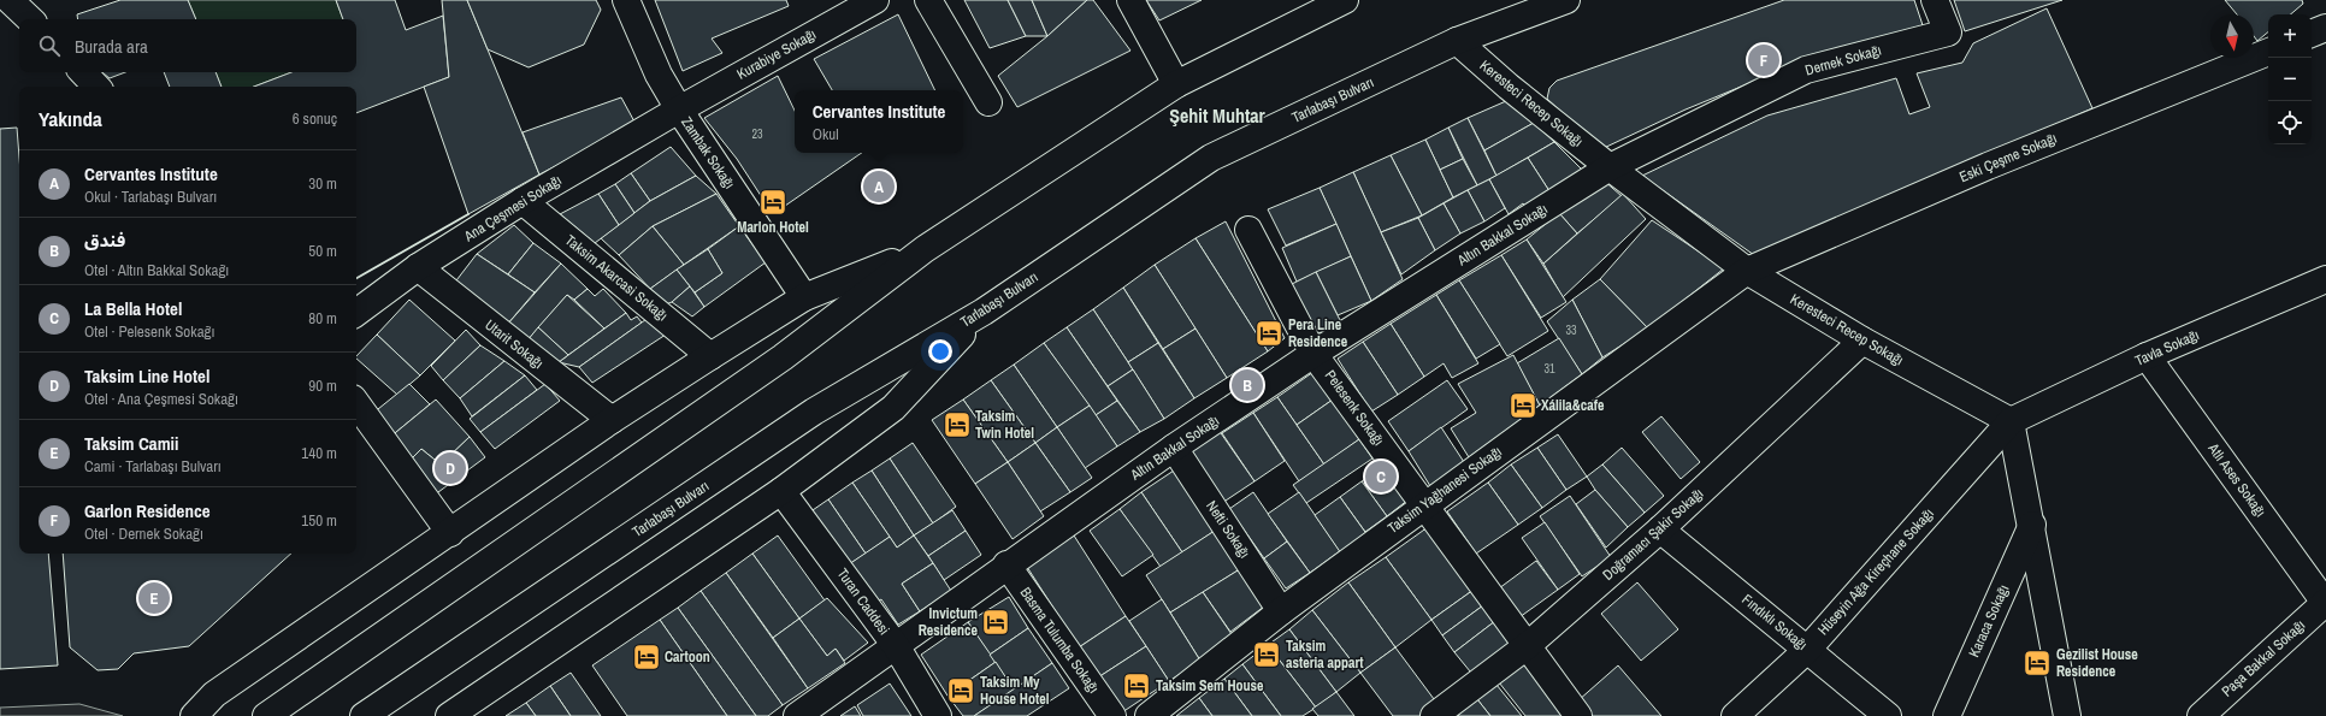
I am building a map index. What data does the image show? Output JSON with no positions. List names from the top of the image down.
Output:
{
  "streets": {
    "street": [
      "Kurabiye Sokağı",
      "Dernek Sokağı",
      "Tarlabaşı Bulvarı",
      "Keresteci Recep Sokağı",
      "Zambak Sokağı",
      "Eski Çeşme Sokağı",
      "Ana Çeşmesi Sokağı",
      "Altın Bakkal Sokağı",
      "Taksim Akarcasi Sokağı",
      "Utarit Sokağı",
      "Tavla Sokağı",
      "Pelesenk Sokağı",
      "Atlı Ases Sokağı",
      "Taksim Yağhanesi Sokağı",
      "Nefti Sokağı",
      "Doğramacı Şakir Sokağı",
      "Hüseyin Ağa Kireçhane Sokağı",
      "Turan Caddesi",
      "Karaca Sokağı",
      "Fındıklı Sokağı",
      "Basma Tulumba Sokağı",
      "Paşa Bakkal Sokağı"
    ]
  },
  "crossings": [
    ["Kurabiye Sokağı", "Zambak Sokağı"],
    ["Kurabiye Sokağı", "Ana Çeşmesi Sokağı"],
    ["Dernek Sokağı", "Keresteci Recep Sokağı"],
    ["Dernek Sokağı", "Altın Bakkal Sokağı"],
    ["Tarlabaşı Bulvarı", "Keresteci Recep Sokağı"],
    ["Keresteci Recep Sokağı", "Eski Çeşme Sokağı"],
    ["Keresteci Recep Sokağı", "Altın Bakkal Sokağı"],
    ["Keresteci Recep Sokağı", "Tavla Sokağı"],
    ["Keresteci Recep Sokağı", "Taksim Yağhanesi Sokağı"],
    ["Keresteci Recep Sokağı", "Doğramacı Şakir Sokağı"],
    ["Keresteci Recep Sokağı", "Hüseyin Ağa Kireçhane Sokağı"],
    ["Zambak Sokağı", "Ana Çeşmesi Sokağı"],
    ["Eski Çeşme Sokağı", "Taksim Yağhanesi Sokağı"],
    ["Ana Çeşmesi Sokağı", "Taksim Akarcasi Sokağı"],
    ["Ana Çeşmesi Sokağı", "Utarit Sokağı"],
    ["Altın Bakkal Sokağı", "Pelesenk Sokağı"],
    ["Altın Bakkal Sokağı", "Nefti Sokağı"],
    ["Altın Bakkal Sokağı", "Turan Caddesi"],
    ["Altın Bakkal Sokağı", "Basma Tulumba Sokağı"],
    ["Tavla Sokağı", "Atlı Ases Sokağı"],
    ["Tavla Sokağı", "Hüseyin Ağa Kireçhane Sokağı"],
    ["Pelesenk Sokağı", "Taksim Yağhanesi Sokağı"],
    ["Pelesenk Sokağı", "Doğramacı Şakir Sokağı"],
    ["Atlı Ases Sokağı", "Paşa Bakkal Sokağı"],
    ["Taksim Yağhanesi Sokağı", "Nefti Sokağı"],
    ["Doğramacı Şakir Sokağı", "Fındıklı Sokağı"],
    ["Hüseyin Ağa Kireçhane Sokağı", "Fındıklı Sokağı"]
  ],
  "districts": ["Şehit Muhtar"],
  "places": {
    "hotel": [
      "Marlon Hotel",
      "Pera Line Residence",
      "Xálila&cafe",
      "Taksim Twin Hotel",
      "Invictum Residence",
      "Taksim asteria appart",
      "Cartoon",
      "Gezilist House Residence",
      "Taksim Sem House",
      "Taksim My House Hotel"
    ]
  },
  "house_numbers": ["23", "33", "31"],
  "north": "bottom",
  "page": {
    "map_buttons": ["+", "−"],
    "search": "Burada ara",
    "pins": [
      "F",
      "A",
      "B",
      "D",
      "C",
      "E"
    ],
    "heading": ["Yakında", "6 sonuç"],
    "popup": ["Cervantes Institute", "Okul"],
    "list": [
      {
        "mark": "A",
        "name": "Cervantes Institute",
        "note": "Okul · Tarlabaşı Bulvarı",
        "value": "30 m"
      },
      {
        "mark": "B",
        "name": "فندق",
        "note": "Otel · Altın Bakkal Sokağı",
        "value": "50 m"
      },
      {
        "mark": "C",
        "name": "La Bella Hotel",
        "note": "Otel · Pelesenk Sokağı",
        "value": "80 m"
      },
      {
        "mark": "D",
        "name": "Taksim Line Hotel",
        "note": "Otel · Ana Çeşmesi Sokağı",
        "value": "90 m"
      },
      {
        "mark": "E",
        "name": "Taksim Camii",
        "note": "Cami · Tarlabaşı Bulvarı",
        "value": "140 m"
      },
      {
        "mark": "F",
        "name": "Garlon Residence",
        "note": "Otel · Dernek Sokağı",
        "value": "150 m"
      }
    ]
  }
}
